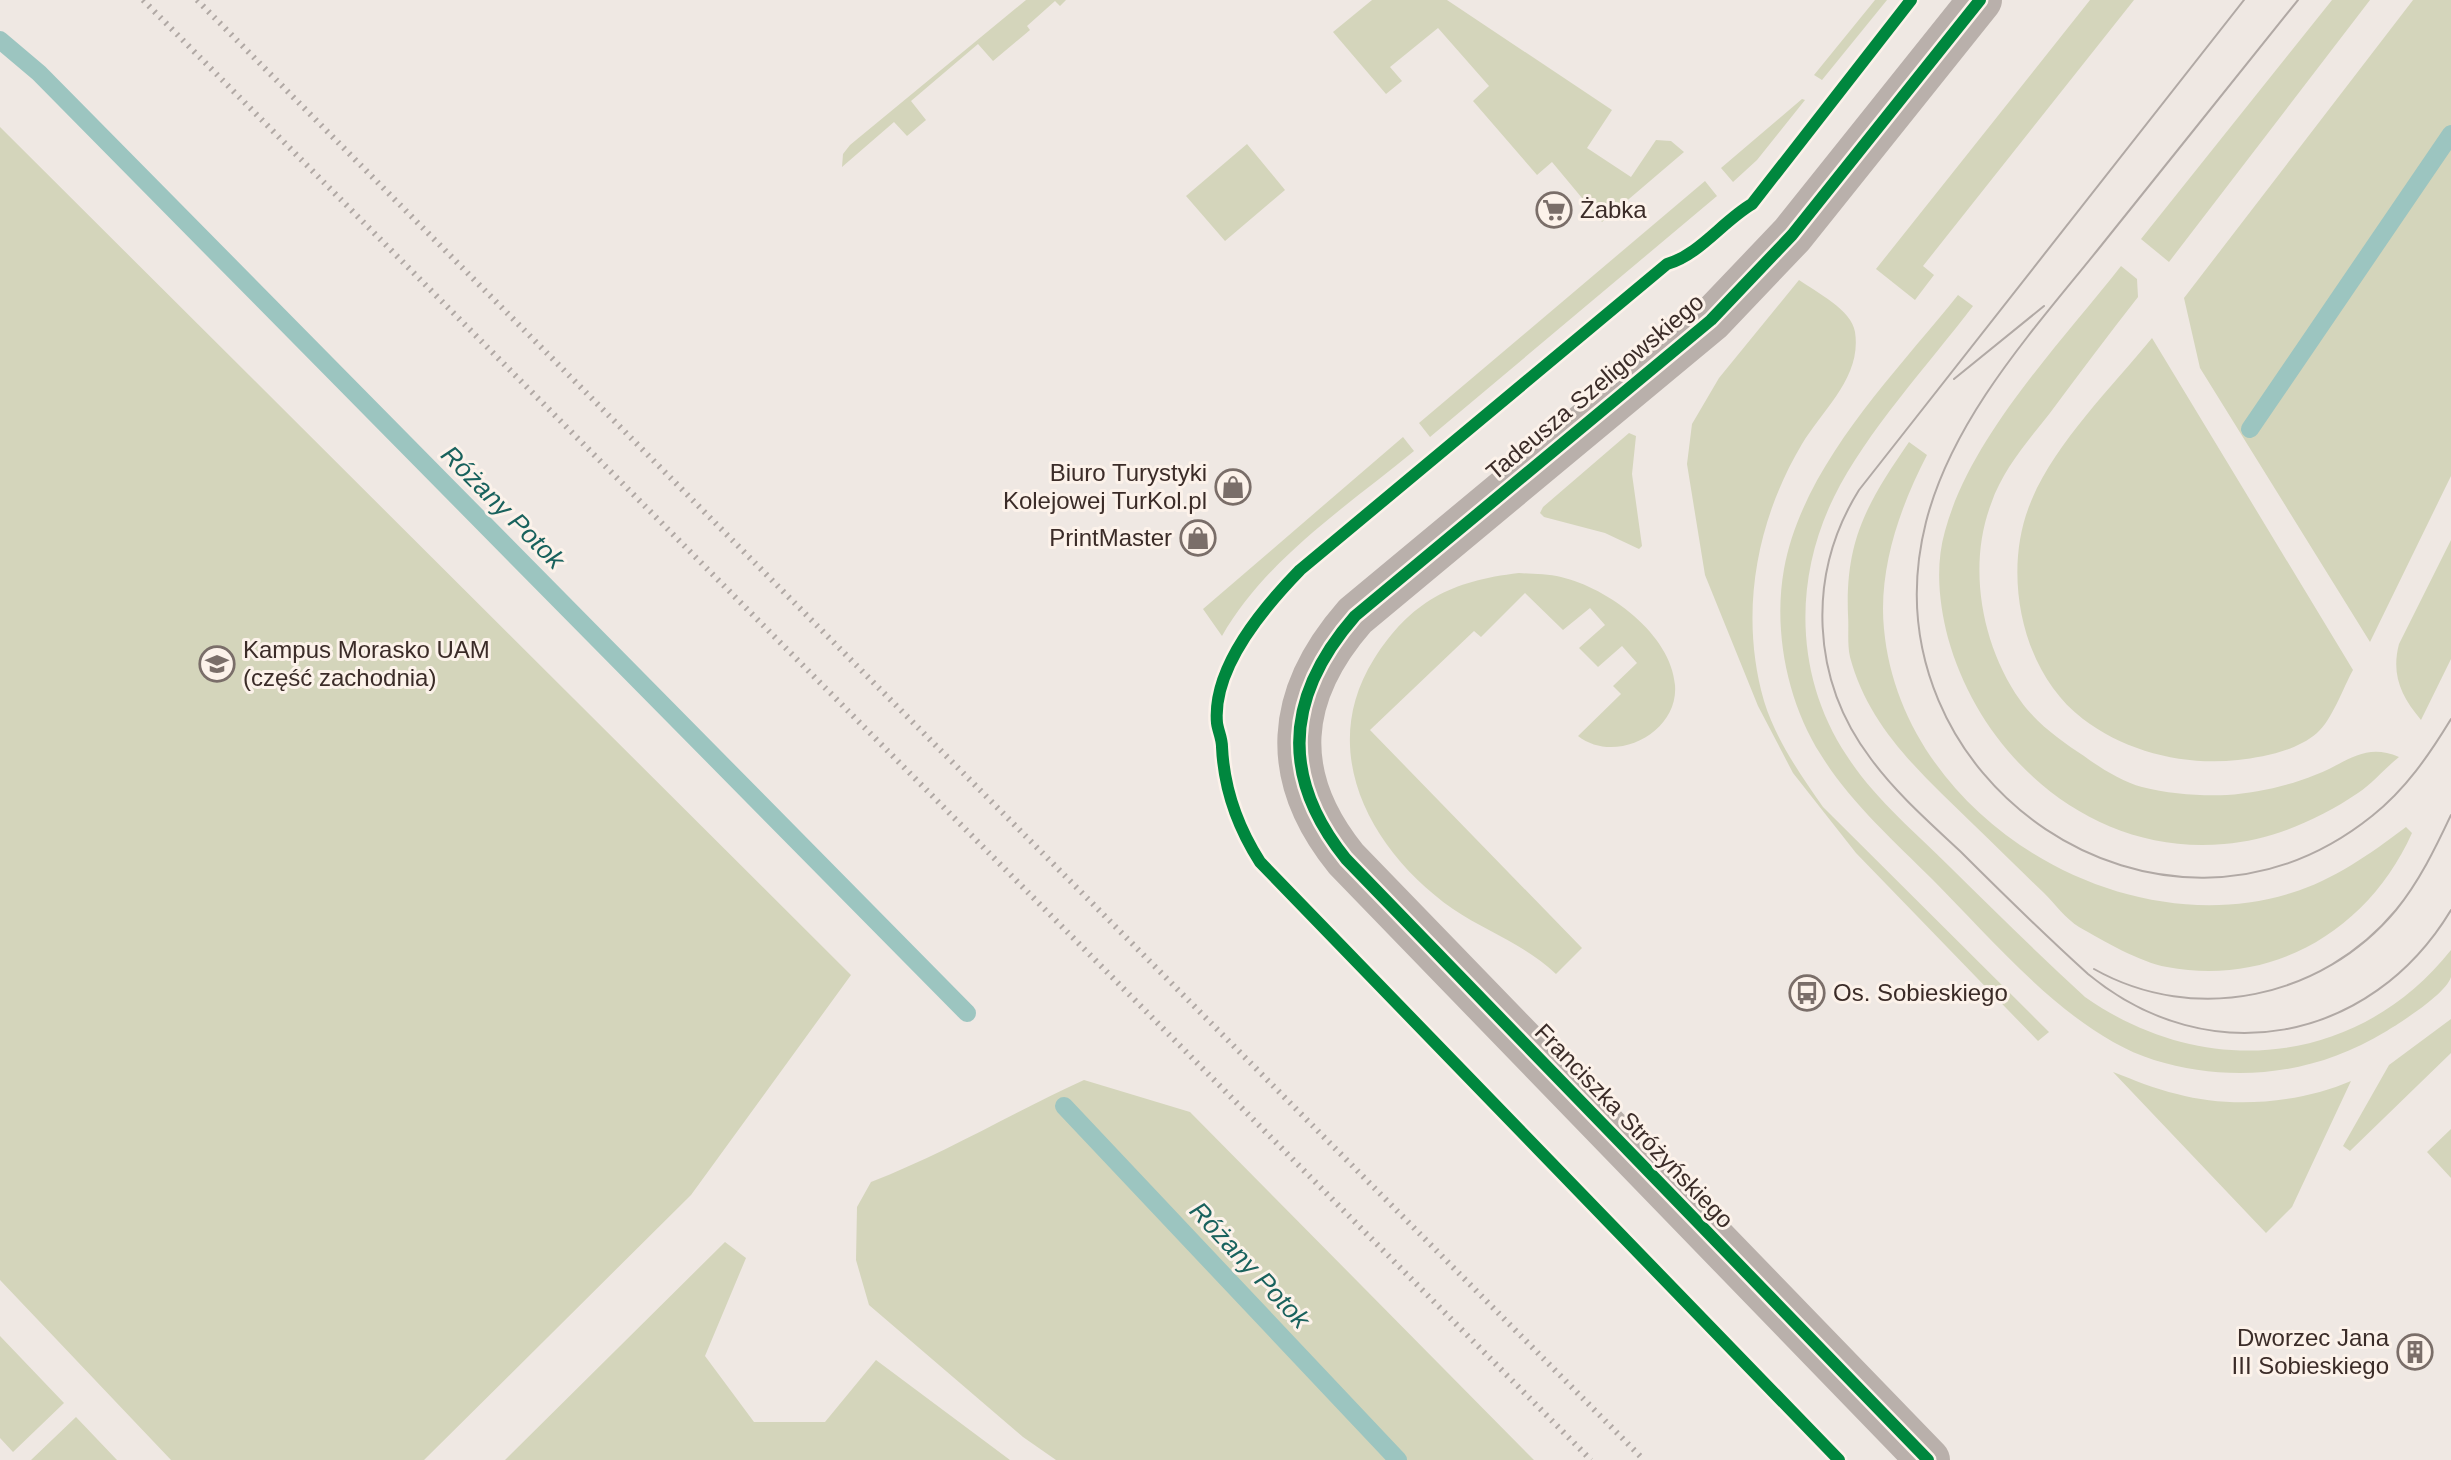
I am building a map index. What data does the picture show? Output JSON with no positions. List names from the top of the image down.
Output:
{
  "streets": {
    "street": ["Tadeusza Szeligowskiego", "Franciszka Stróżyńskiego"]
  },
  "crossings": [
    ["Tadeusza Szeligowskiego", "Franciszka Stróżyńskiego"]
  ],
  "water": ["Różany Potok"],
  "places": {
    "supermarket": ["Żabka"],
    "shop": ["Biuro Turystyki Kolejowej TurKol.pl", "PrintMaster"],
    "school or university": ["Kampus Morasko UAM (część zachodnia)"],
    "bus stop": ["Os. Sobieskiego"],
    "building": ["Dworzec Jana III Sobieskiego"]
  }
}
